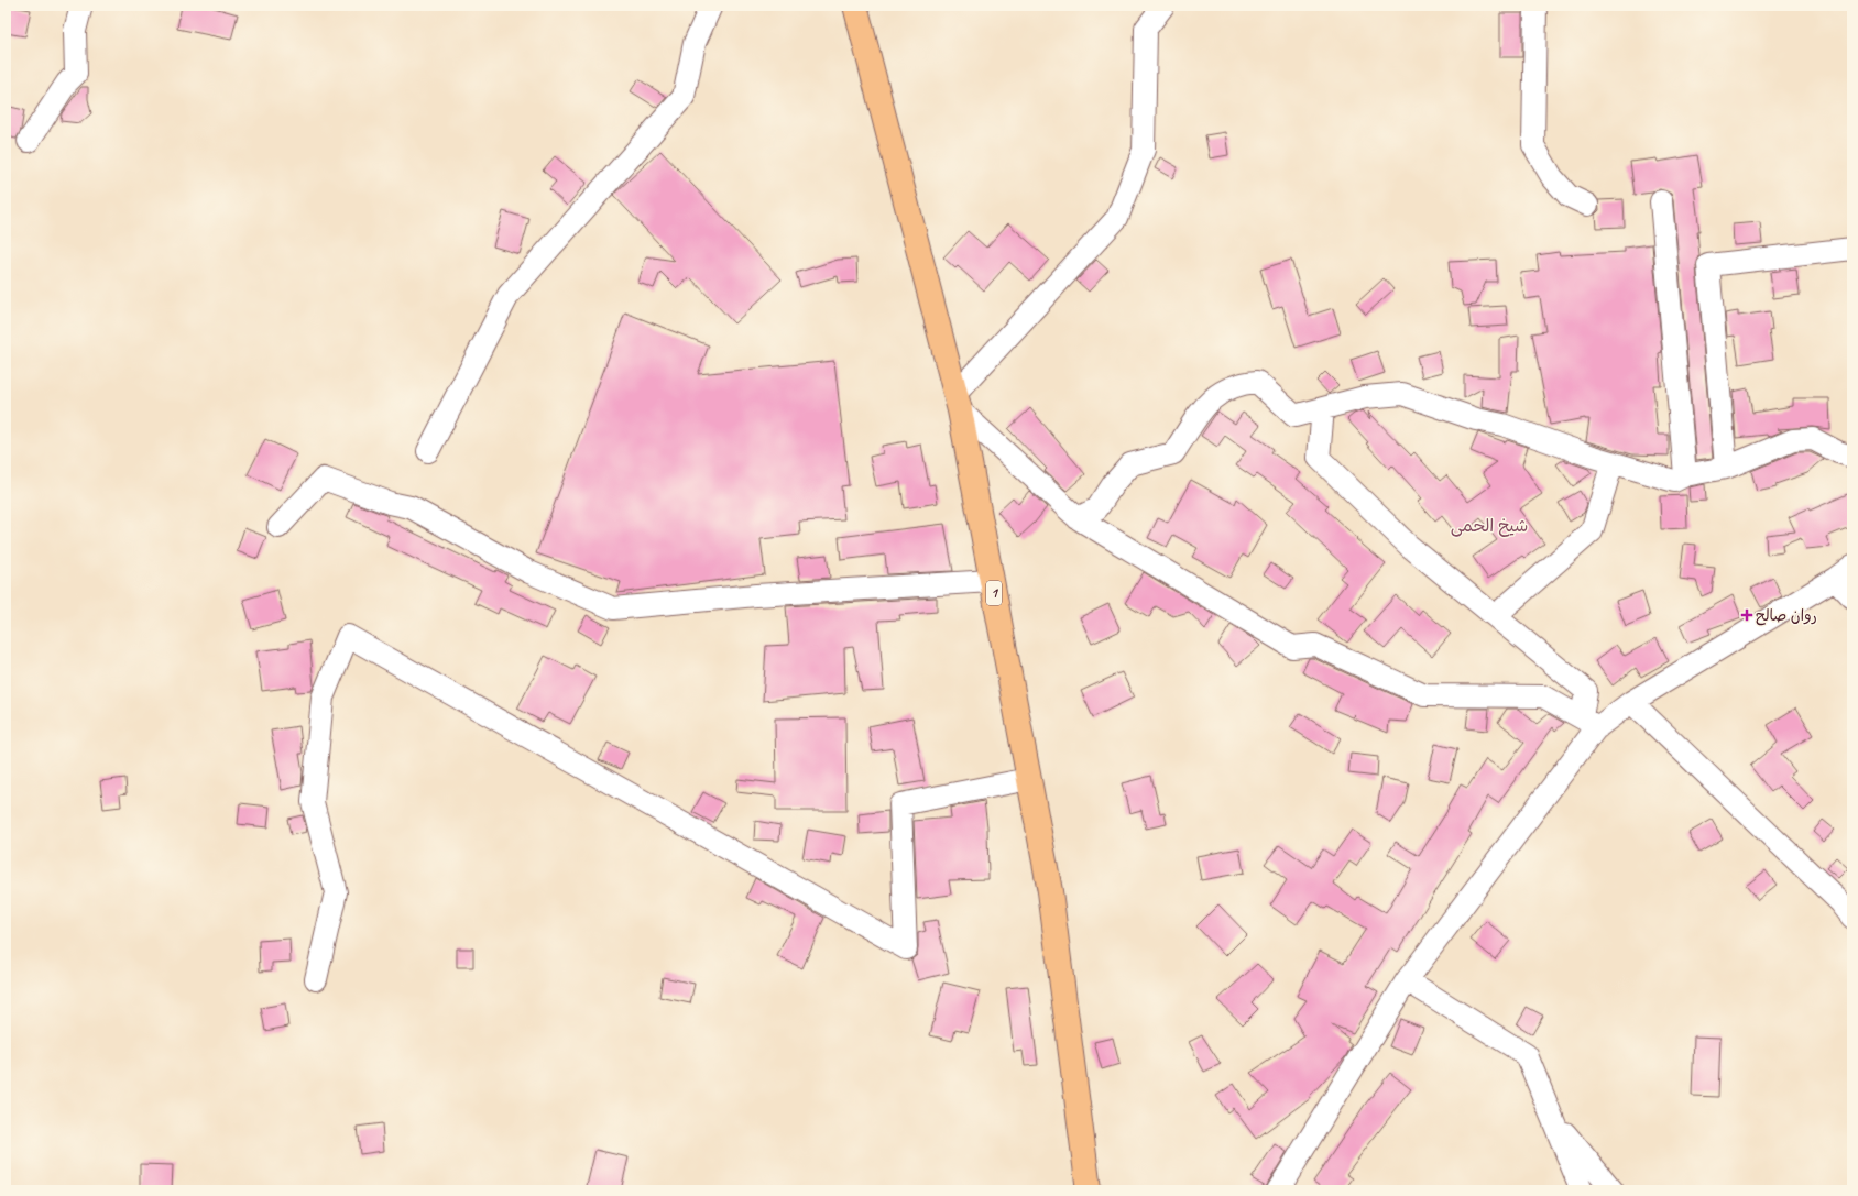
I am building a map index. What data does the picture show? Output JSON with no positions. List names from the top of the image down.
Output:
{
  "streets": {
    "main road": ["1"]
  },
  "districts": ["شيخ الحمى"],
  "places": {
    "health": ["روان صالح"]
  }
}
